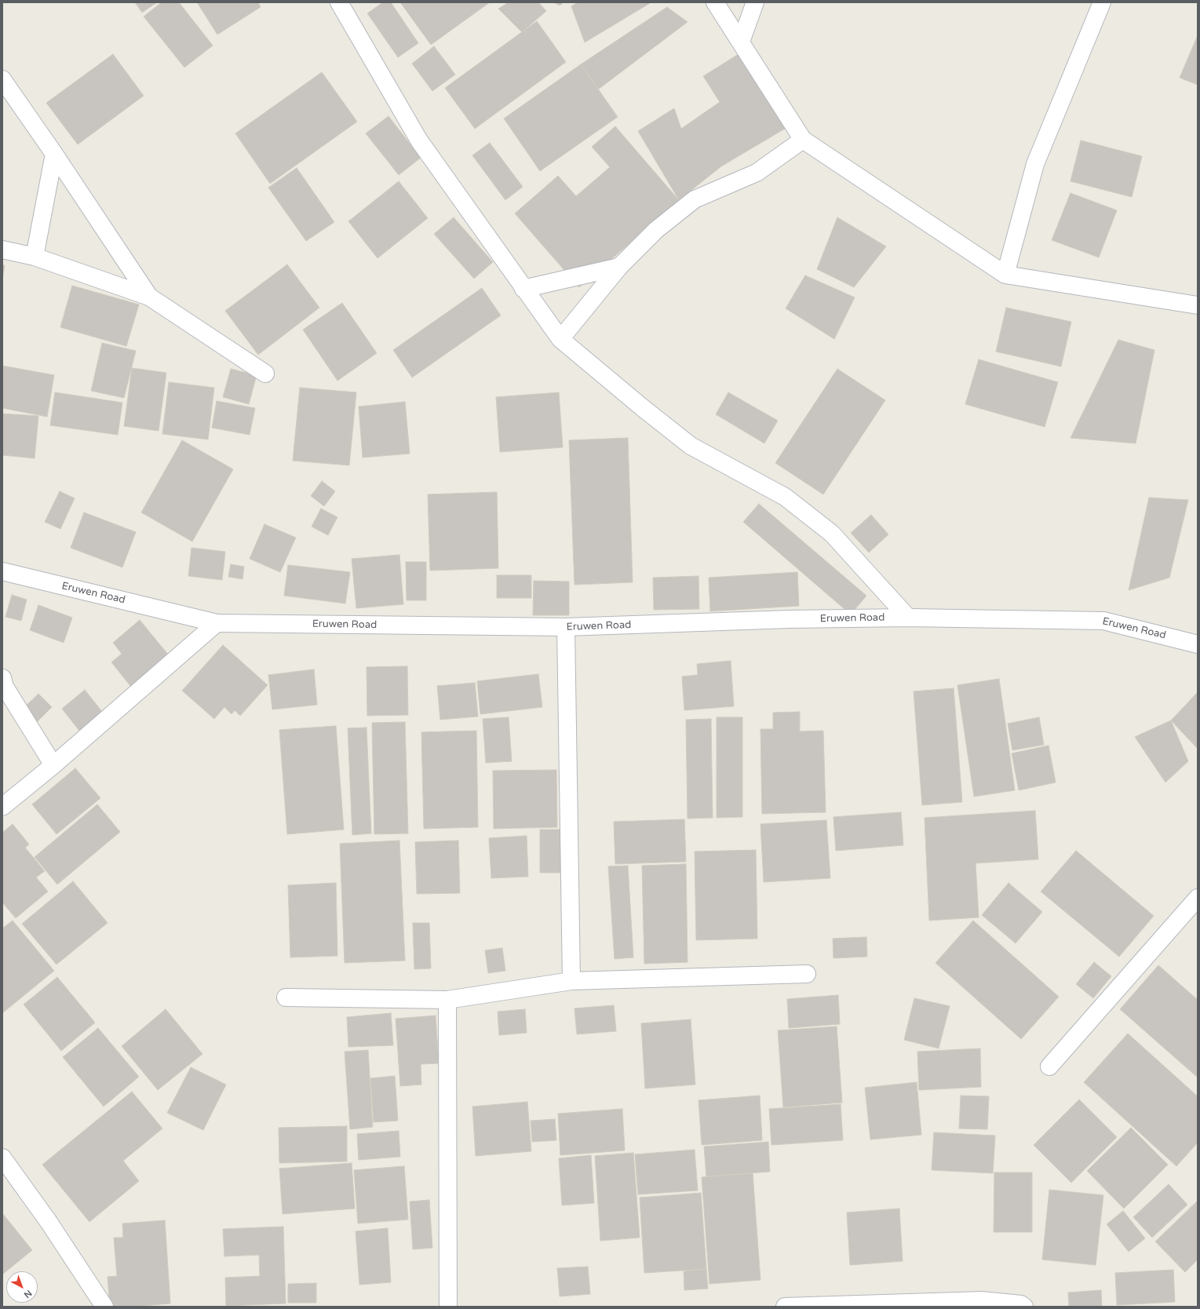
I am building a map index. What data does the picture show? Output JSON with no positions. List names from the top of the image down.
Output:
{
  "streets": {
    "street": ["Eruwen Road"]
  },
  "north": "bottom right"
}
